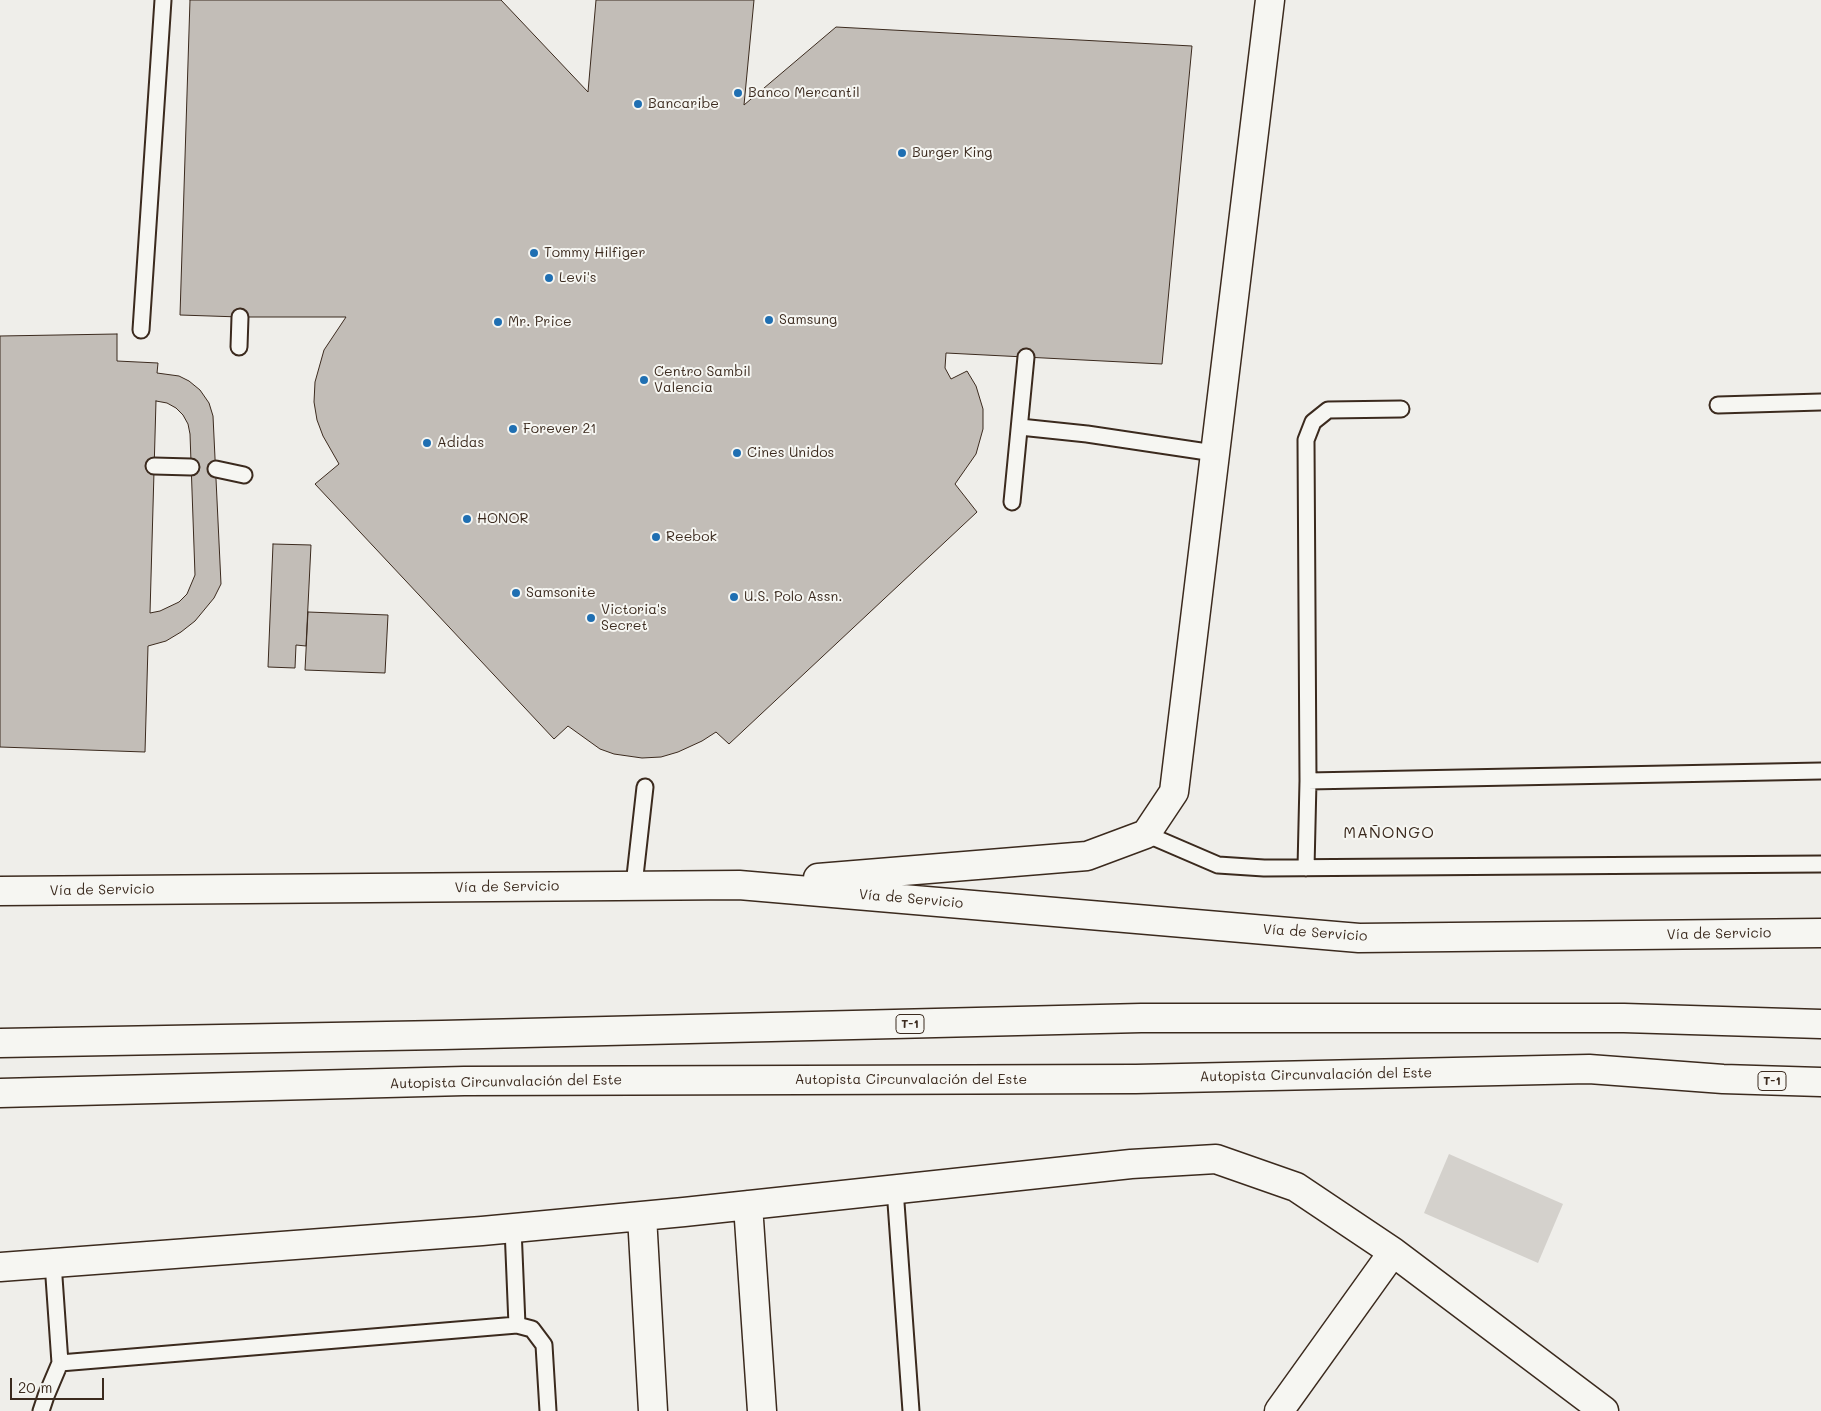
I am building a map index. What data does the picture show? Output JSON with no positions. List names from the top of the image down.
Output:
{
  "streets": {
    "main road": ["Vía de Servicio", "T-1", "Autopista Circunvalación del Este"]
  },
  "districts": ["MAÑONGO"],
  "places": [
    "Banco Mercantil",
    "Bancaribe",
    "Burger King",
    "Tommy Hilfiger",
    "Levi's",
    "Samsung",
    "Mr. Price",
    "Centro Sambil Valencia",
    "Forever 21",
    "Adidas",
    "Cines Unidos",
    "HONOR",
    "Reebok",
    "Samsonite",
    "U.S. Polo Assn.",
    "Victoria's Secret"
  ],
  "scale_bar": "20 m"
}
